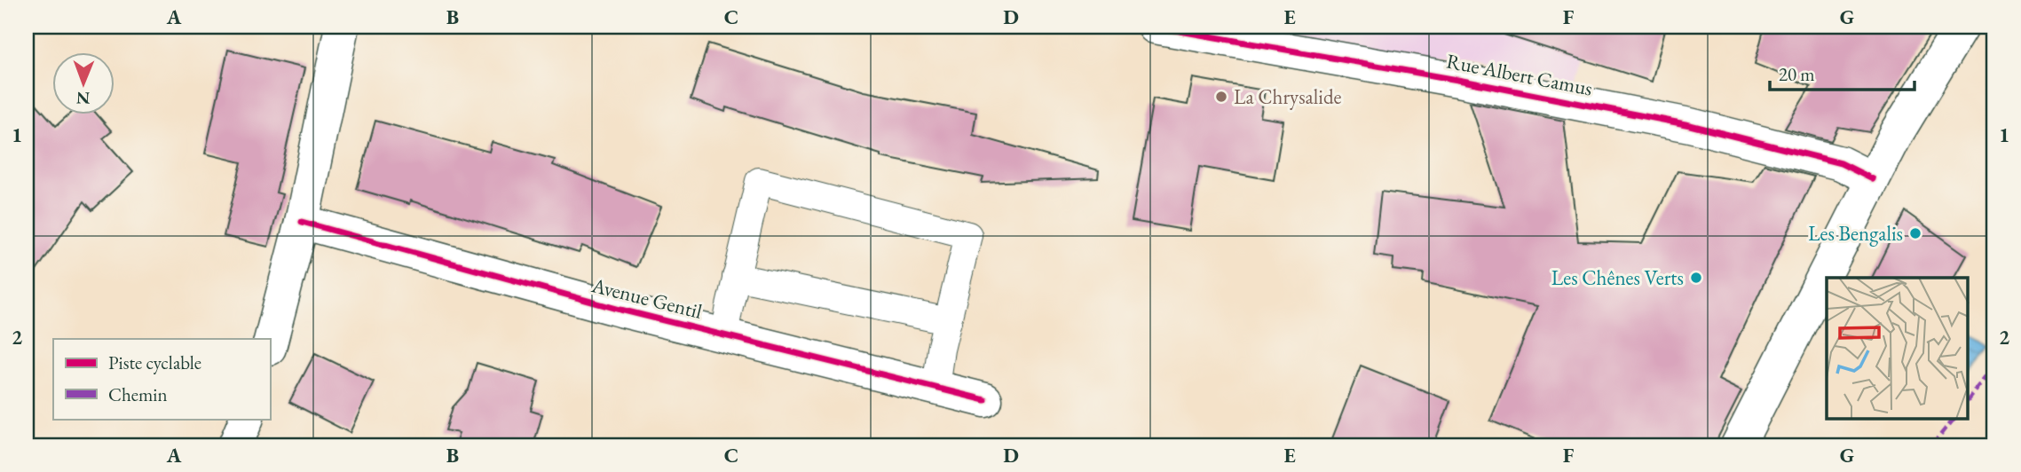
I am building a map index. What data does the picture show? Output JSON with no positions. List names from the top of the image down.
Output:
{
  "streets": {
    "street": ["Rue Albert Camus", "Avenue Gentil"]
  },
  "places": ["La Chrysalide", "Les Bengalis", "Les Chênes Verts"],
  "legend": ["Piste cyclable", "Chemin"],
  "scale_bar": "20 m",
  "north": "bottom",
  "grid": {
    "columns": [
      "A",
      "B",
      "C",
      "D",
      "E",
      "F",
      "G"
    ],
    "rows": ["1", "2"]
  }
}
